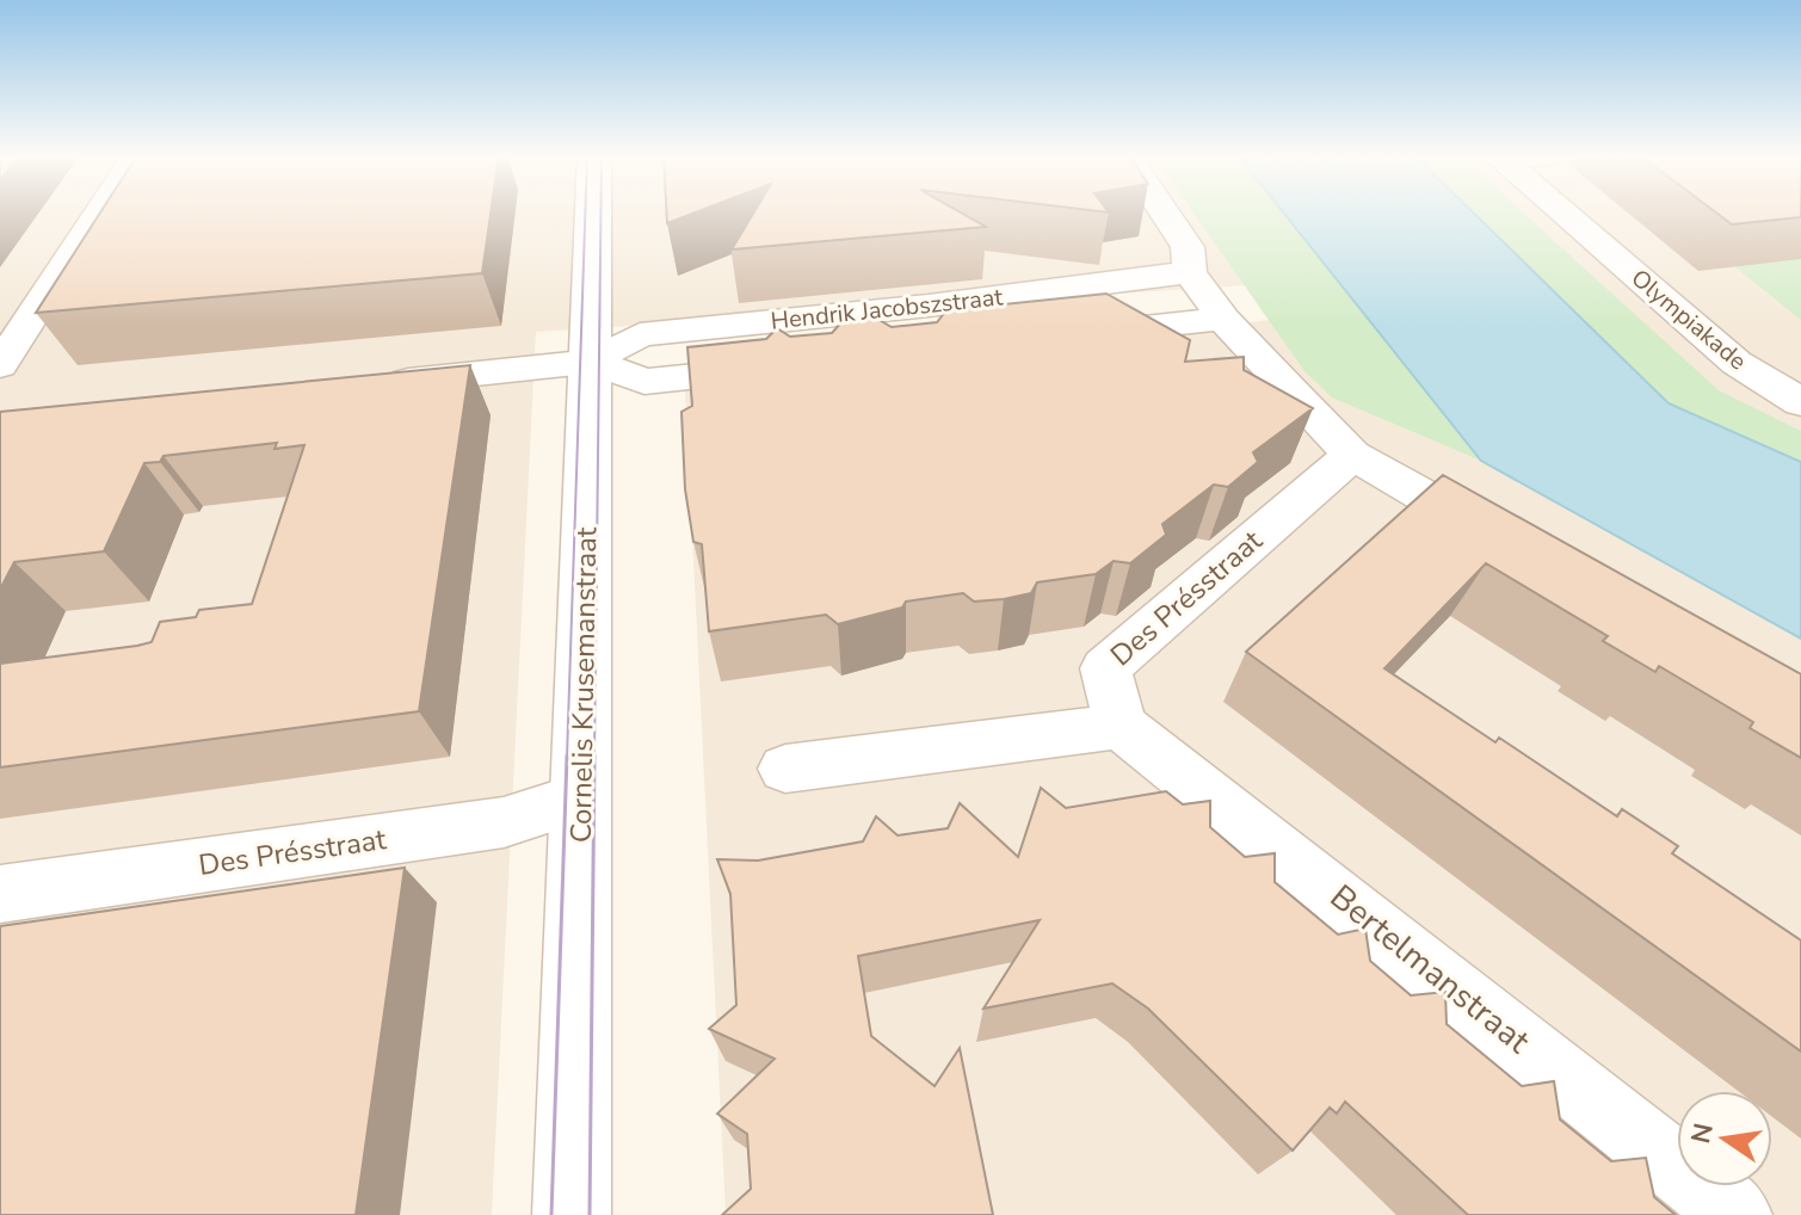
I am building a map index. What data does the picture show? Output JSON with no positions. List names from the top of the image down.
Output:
{
  "streets": {
    "street": [
      "Hendrik Jacobszstraat",
      "Olympiakade",
      "Des Présstraat",
      "Cornelis Krusemanstraat",
      "Bertelmanstraat"
    ]
  },
  "crossings": [
    ["Hendrik Jacobszstraat", "Cornelis Krusemanstraat"],
    ["Des Présstraat", "Cornelis Krusemanstraat"],
    ["Des Présstraat", "Bertelmanstraat"]
  ],
  "north": "left"
}
